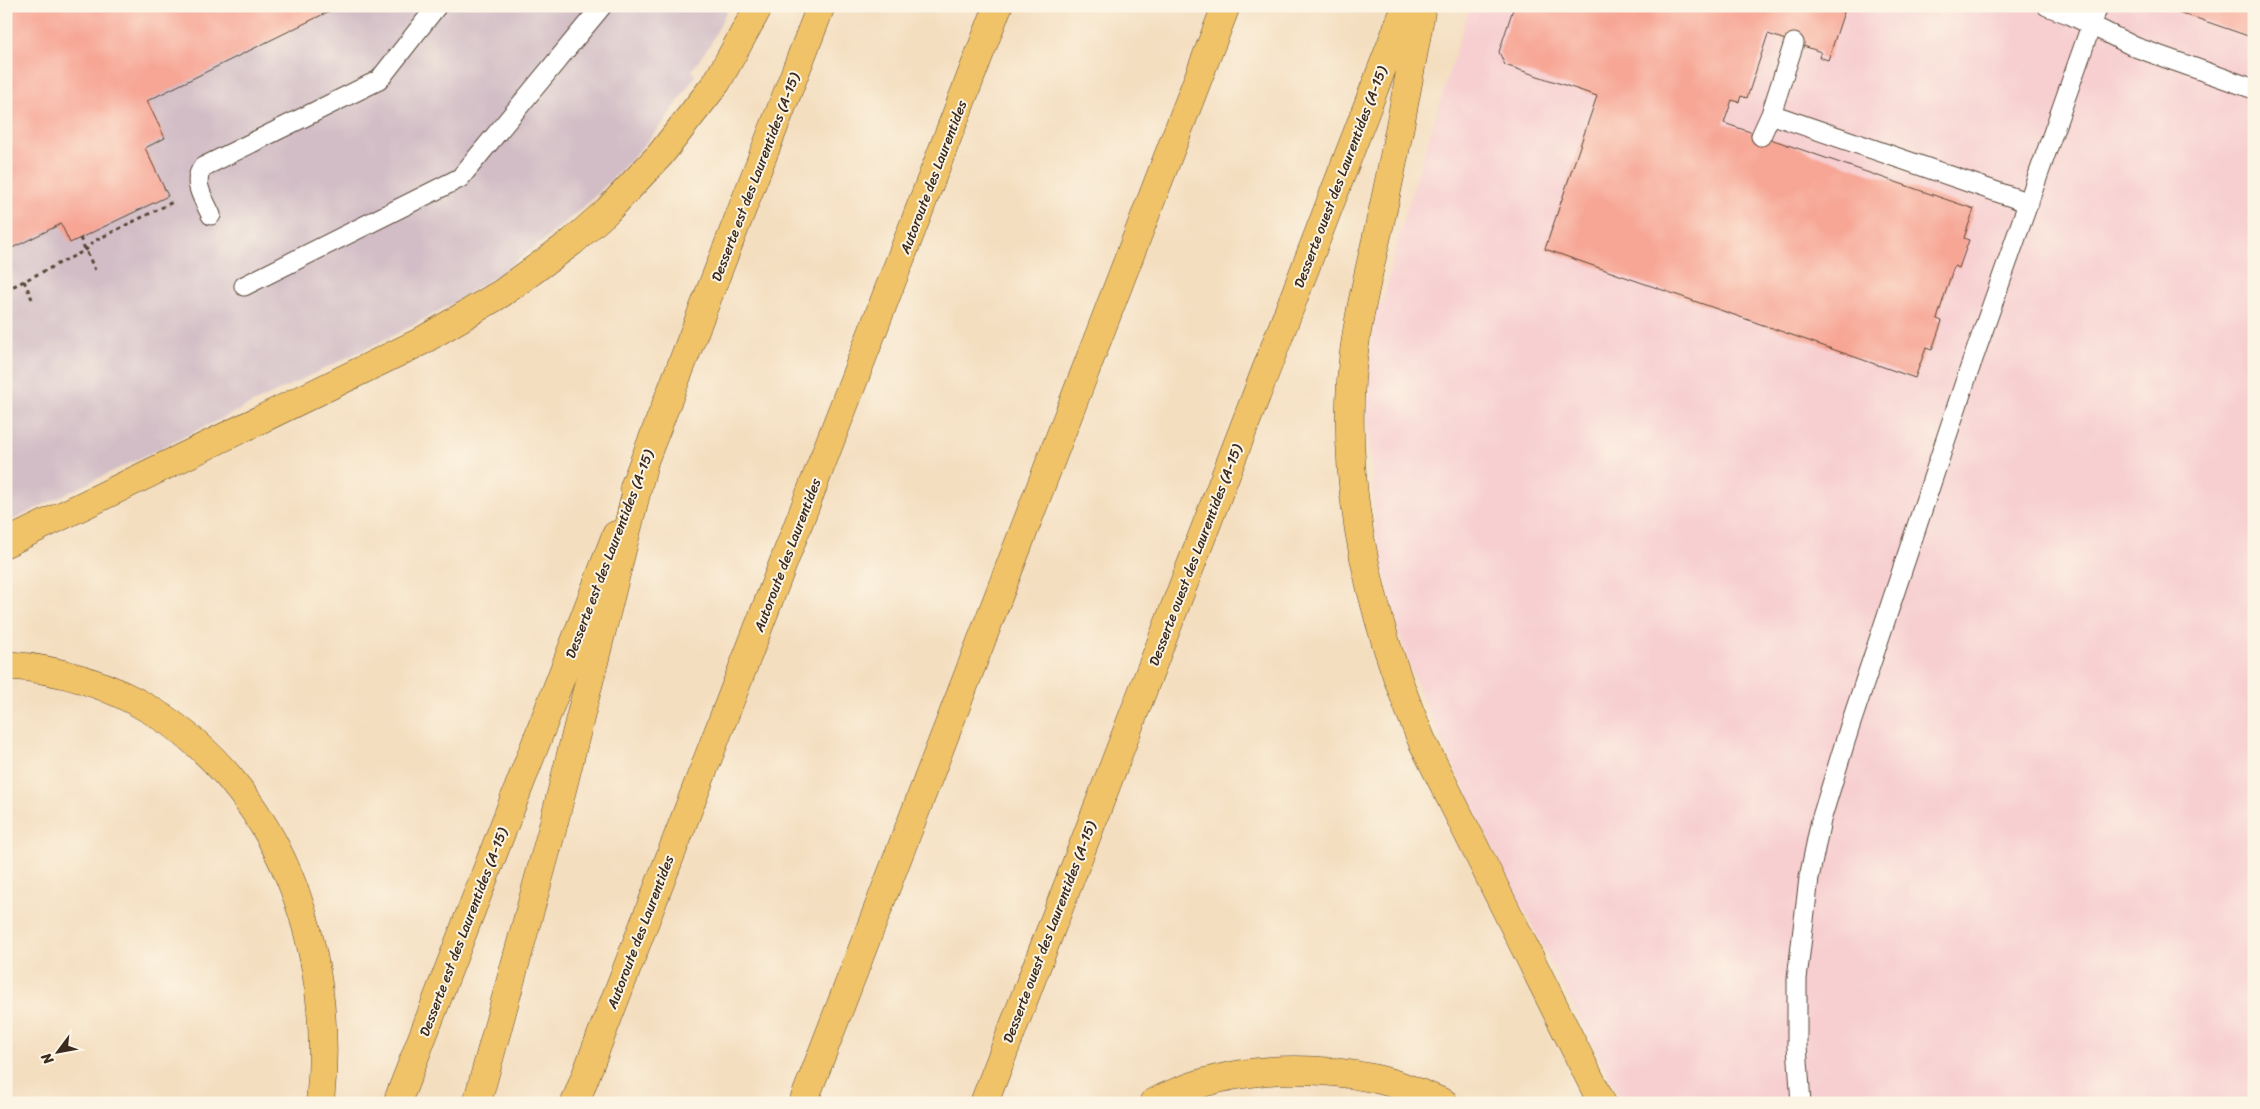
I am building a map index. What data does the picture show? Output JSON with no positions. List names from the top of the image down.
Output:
{
  "streets": {
    "main road": ["Desserte est des Laurentides (A-15)", "Autoroute des Laurentides", "Desserte ouest des Laurentides (A-15)"]
  },
  "north": "bottom left"
}
